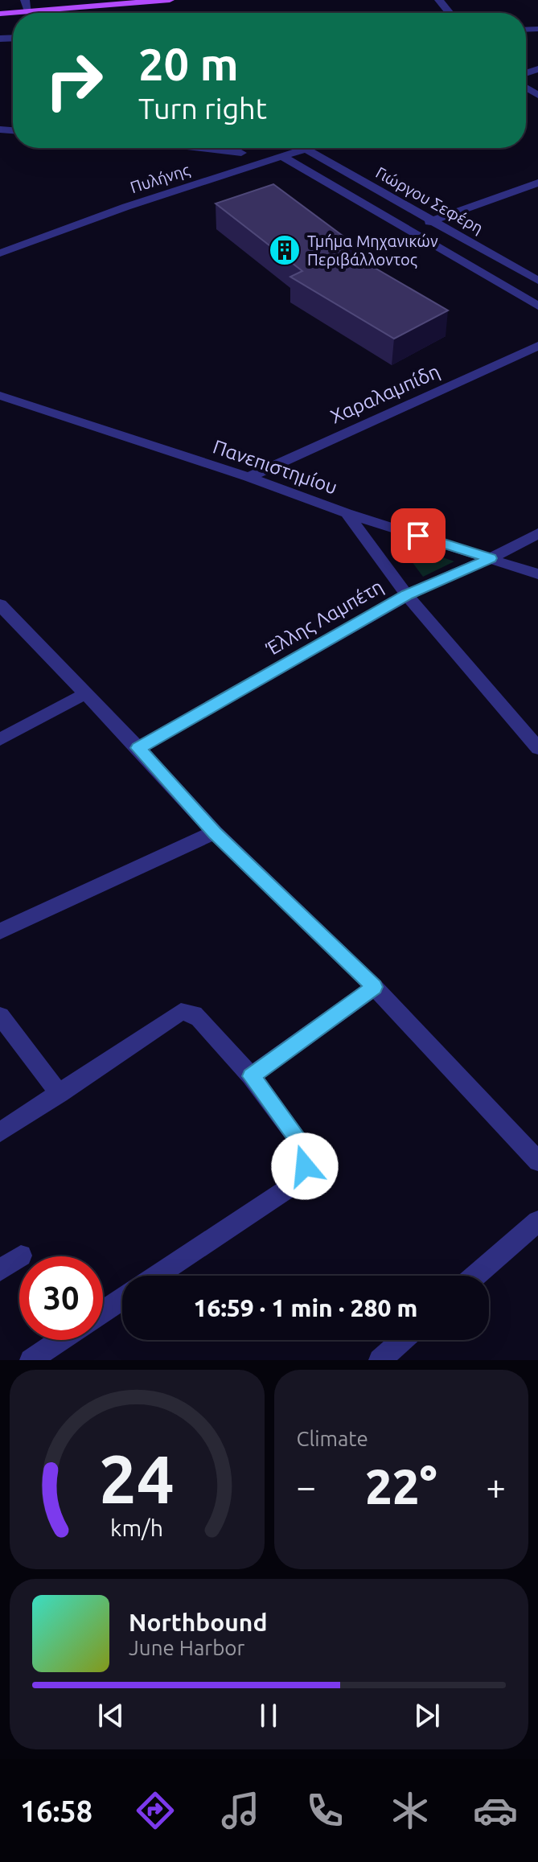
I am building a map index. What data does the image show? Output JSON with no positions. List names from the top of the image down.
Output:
{
  "streets": {
    "street": [
      "Πυλήνης",
      "Γιώργου Σεφέρη",
      "Χαραλαμπίδη",
      "Πανεπιστημίου",
      "Έλλης Λαμπέτη"
    ]
  },
  "crossings": [
    ["Πυλήνης", "Γιώργου Σεφέρη"],
    ["Χαραλαμπίδη", "Πανεπιστημίου"],
    ["Πανεπιστημίου", "Έλλης Λαμπέτη"]
  ],
  "places": {
    "building": ["Τμήμα Μηχανικών Περιβάλλοντος"]
  },
  "page": {
    "turn": ["20 m", "Turn right"],
    "limit": "30",
    "trip": "16:59 · 1 min · 280 m",
    "tile": "Climate",
    "heat": ["−", "22°", "+"],
    "song": ["Northbound", "June Harbor"],
    "tabs": "16:58",
    "gauge": ["24", "km/h"]
  }
}
